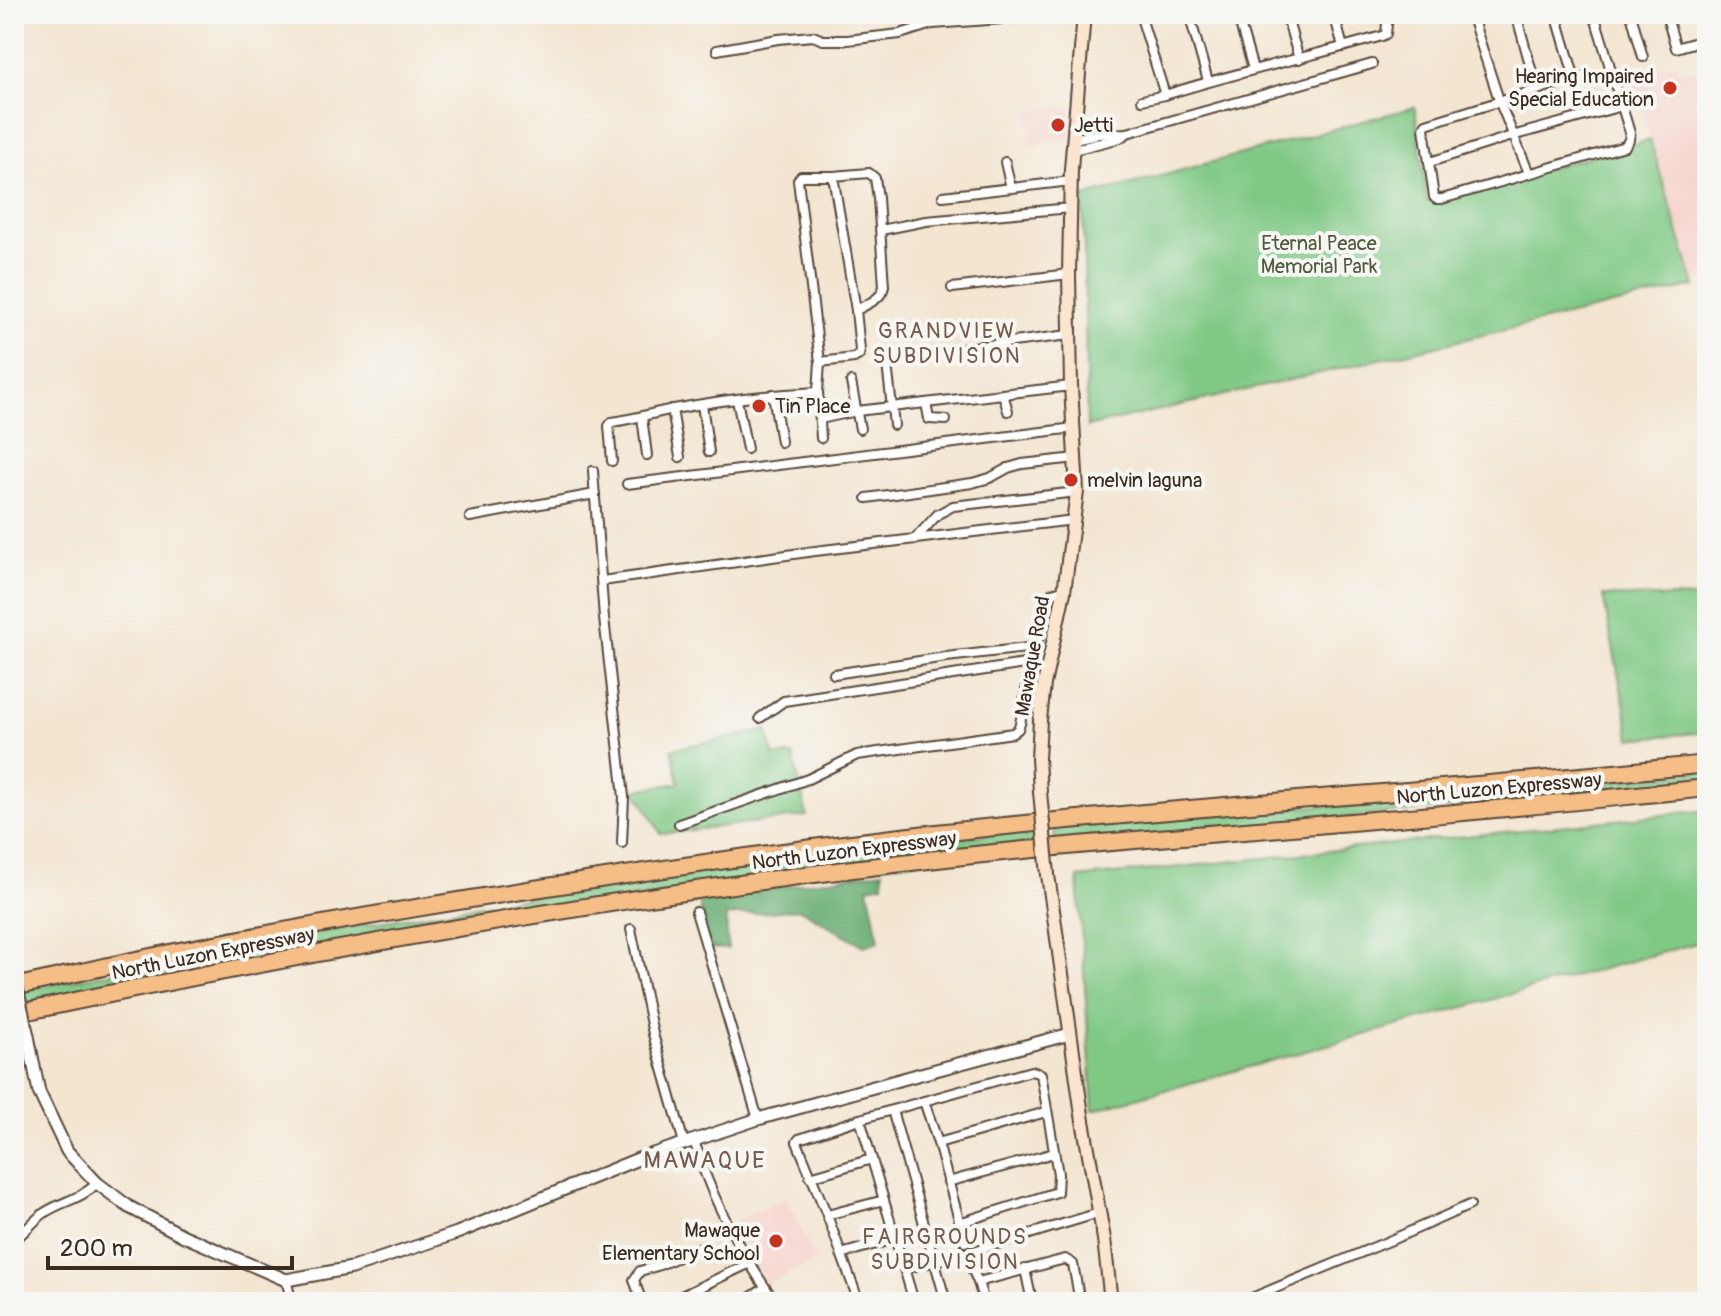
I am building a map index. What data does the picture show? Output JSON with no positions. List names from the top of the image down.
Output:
{
  "streets": {
    "highway": ["North Luzon Expressway"],
    "main road": ["Mawaque Road"]
  },
  "districts": ["GRANDVIEW SUBDIVISION", "MAWAQUE", "FAIRGROUNDS SUBDIVISION"],
  "parks": ["Eternal Peace Memorial Park"],
  "places": [
    "Hearing Impaired Special Education",
    "Jetti",
    "Tin Place",
    "melvin laguna",
    "Mawaque Elementary School"
  ],
  "scale_bar": "200 m"
}
